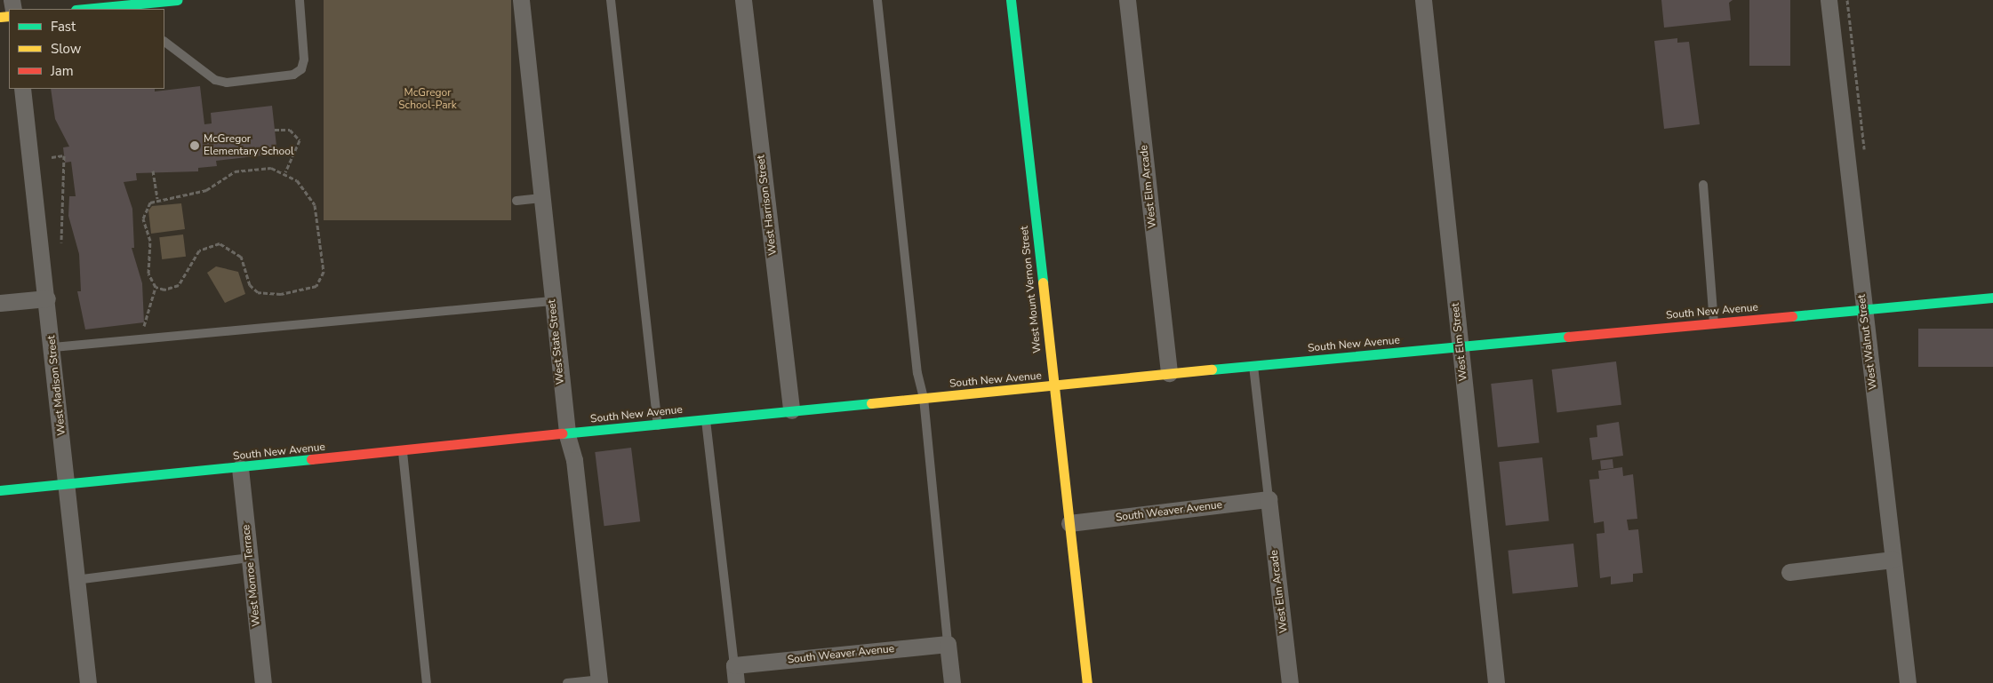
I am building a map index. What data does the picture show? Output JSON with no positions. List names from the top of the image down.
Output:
{
  "streets": {
    "street": [
      "West Elm Arcade",
      "West Harrison Street",
      "West Mount Vernon Street",
      "South New Avenue",
      "West State Street",
      "West Elm Street",
      "West Walnut Street",
      "West Madison Street",
      "South Weaver Avenue",
      "West Monroe Terrace"
    ]
  },
  "crossings": [
    ["West Elm Arcade", "South New Avenue"],
    ["West Elm Arcade", "South Weaver Avenue"],
    ["West Harrison Street", "South New Avenue"],
    ["West Mount Vernon Street", "South New Avenue"],
    ["West Mount Vernon Street", "South Weaver Avenue"],
    ["South New Avenue", "West State Street"],
    ["South New Avenue", "West Elm Street"],
    ["South New Avenue", "West Walnut Street"],
    ["South New Avenue", "West Madison Street"],
    ["South New Avenue", "West Monroe Terrace"]
  ],
  "parks": ["McGregor School-Park"],
  "places": ["McGregor Elementary School"],
  "legend": ["Fast", "Slow", "Jam"]
}
